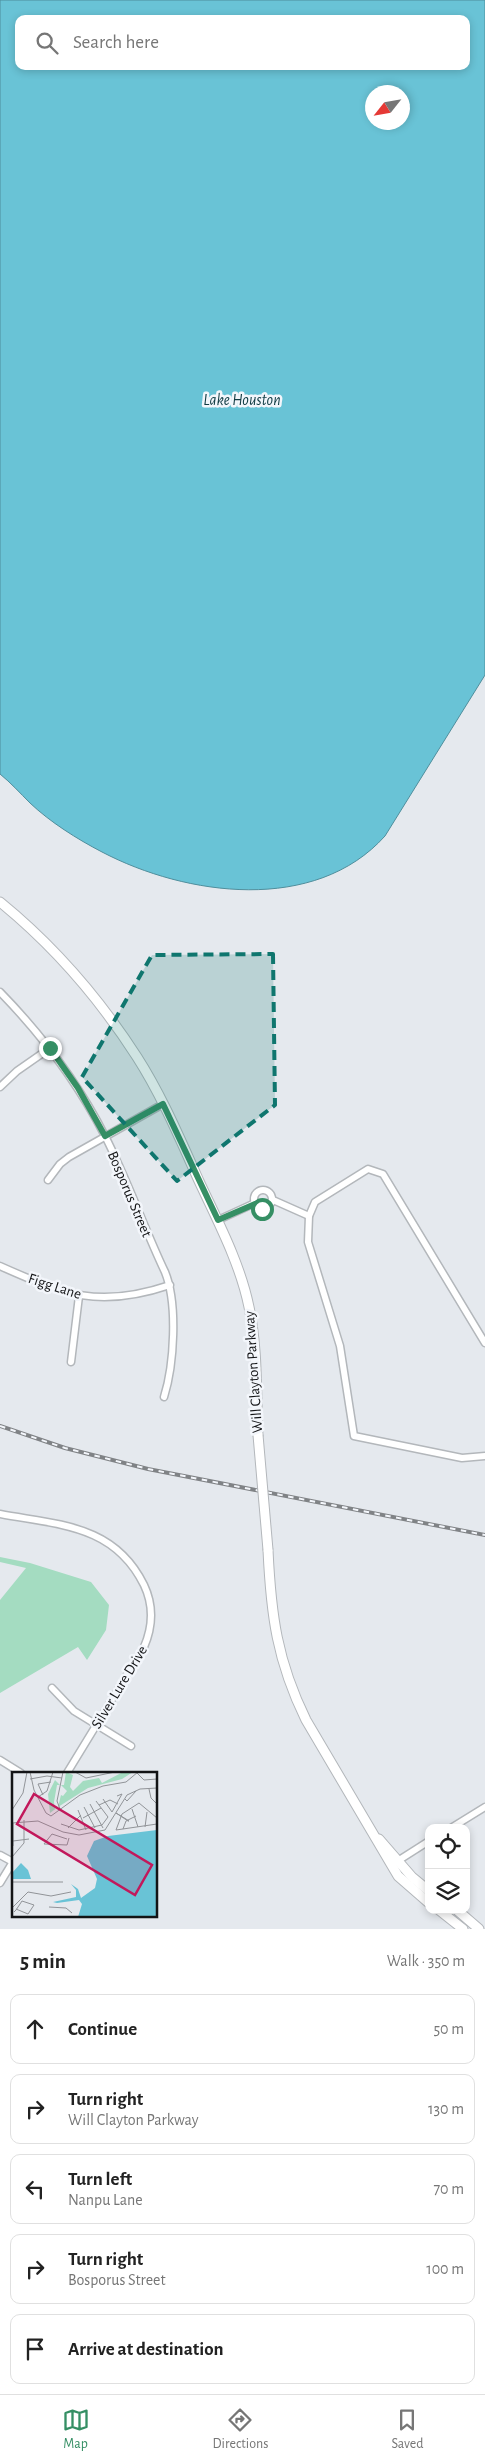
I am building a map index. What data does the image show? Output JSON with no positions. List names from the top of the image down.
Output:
{
  "streets": {
    "street": [
      "Bosporus Street",
      "Figg Lane",
      "Will Clayton Parkway",
      "Silver Lure Drive"
    ]
  },
  "crossings": [
    ["Bosporus Street", "Figg Lane"]
  ],
  "water": ["Lake Houston"],
  "north": "bottom left",
  "page": {
    "search": "Search here",
    "heading": ["5 min", "Walk · 350 m"],
    "list": [
      ["Continue", "50 m"],
      ["Turn right", "Will Clayton Parkway", "130 m"],
      ["Turn left", "Nanpu Lane", "70 m"],
      ["Turn right", "Bosporus Street", "100 m"],
      "Arrive at destination"
    ],
    "nav": ["Map", "Directions", "Saved"]
  }
}
